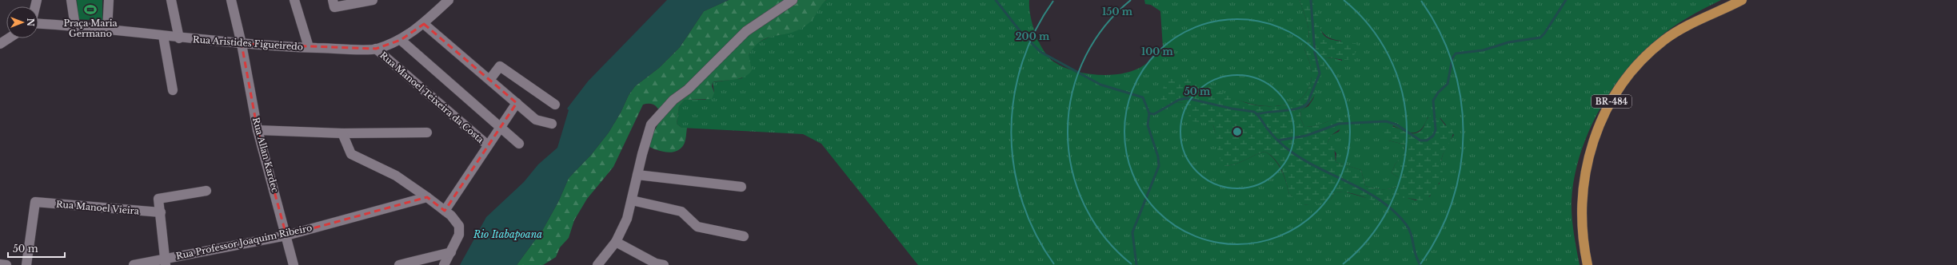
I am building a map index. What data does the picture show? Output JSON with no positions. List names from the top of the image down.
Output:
{
  "streets": {
    "main road": ["BR-484"],
    "street": [
      "Rua Aristides Figueiredo",
      "Rua Manoel Teixeira da Costa",
      "Rua Allan Kardec",
      "Rua Manoel Vieira",
      "Rua Professor Joaquim Ribeiro"
    ]
  },
  "crossings": [
    ["Rua Aristides Figueiredo", "Rua Manoel Teixeira da Costa"],
    ["Rua Aristides Figueiredo", "Rua Allan Kardec"],
    ["Rua Allan Kardec", "Rua Professor Joaquim Ribeiro"]
  ],
  "water": ["Rio Itabapoana"],
  "places": {
    "sports": ["Praça Maria Germano"]
  },
  "scale_bar": "50 m",
  "north": "right",
  "rings": [
    "150 m",
    "200 m",
    "100 m",
    "50 m"
  ]
}
